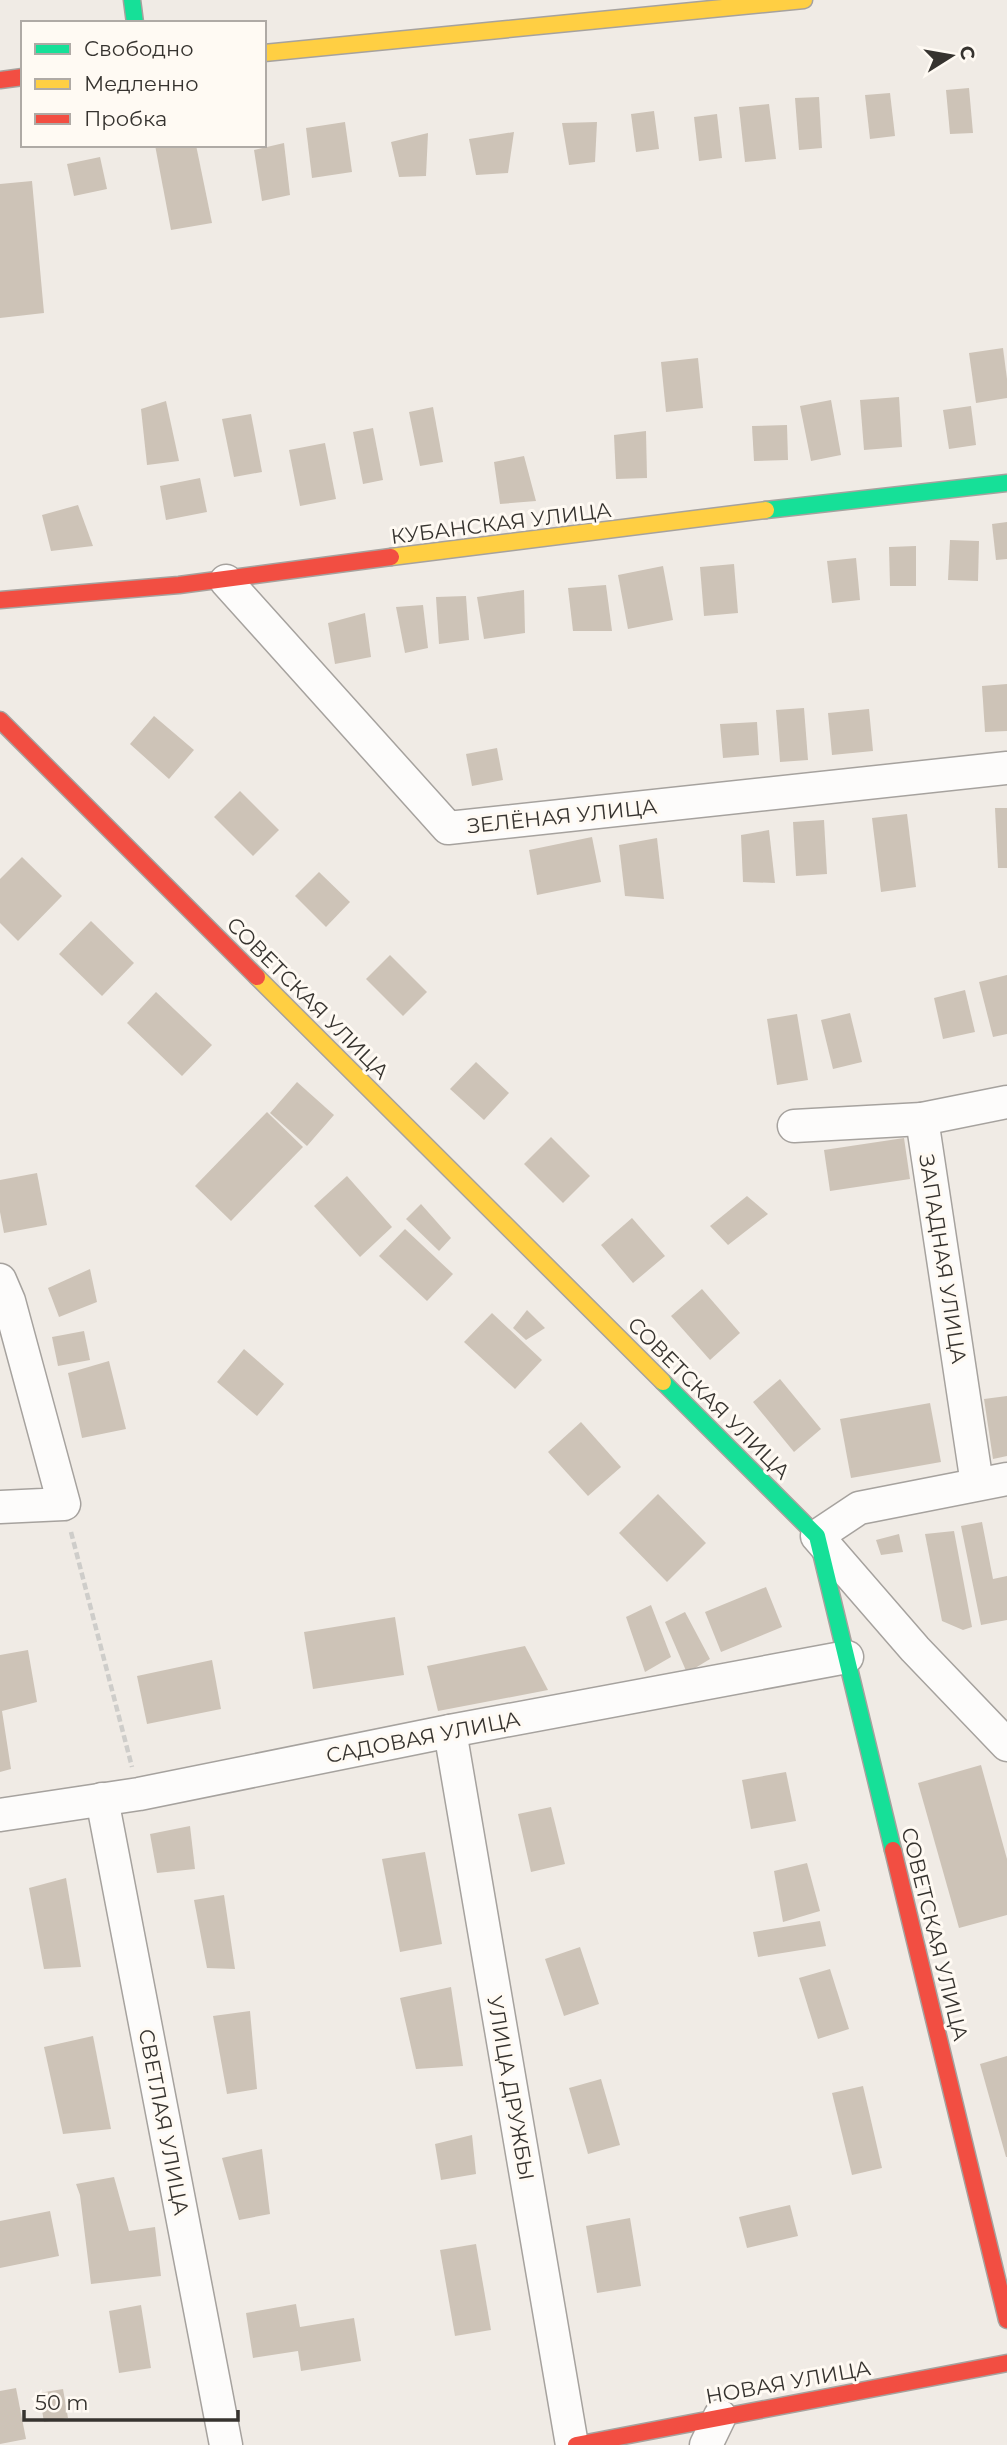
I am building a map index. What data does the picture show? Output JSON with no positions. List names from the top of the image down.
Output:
{
  "streets": {
    "street": [
      "КУБАНСКАЯ УЛИЦА",
      "ЗЕЛЁНАЯ УЛИЦА",
      "СОВЕТСКАЯ УЛИЦА",
      "ЗАПАДНАЯ УЛИЦА",
      "САДОВАЯ УЛИЦА",
      "УЛИЦА ДРУЖБЫ",
      "СВЕТЛАЯ УЛИЦА",
      "НОВАЯ УЛИЦА"
    ]
  },
  "crossings": [
    ["КУБАНСКАЯ УЛИЦА", "ЗЕЛЁНАЯ УЛИЦА"],
    ["СОВЕТСКАЯ УЛИЦА", "САДОВАЯ УЛИЦА"],
    ["САДОВАЯ УЛИЦА", "УЛИЦА ДРУЖБЫ"],
    ["САДОВАЯ УЛИЦА", "СВЕТЛАЯ УЛИЦА"],
    ["УЛИЦА ДРУЖБЫ", "НОВАЯ УЛИЦА"]
  ],
  "legend": ["Свободно", "Медленно", "Пробка"],
  "scale_bar": "50 m",
  "north": "right"
}
